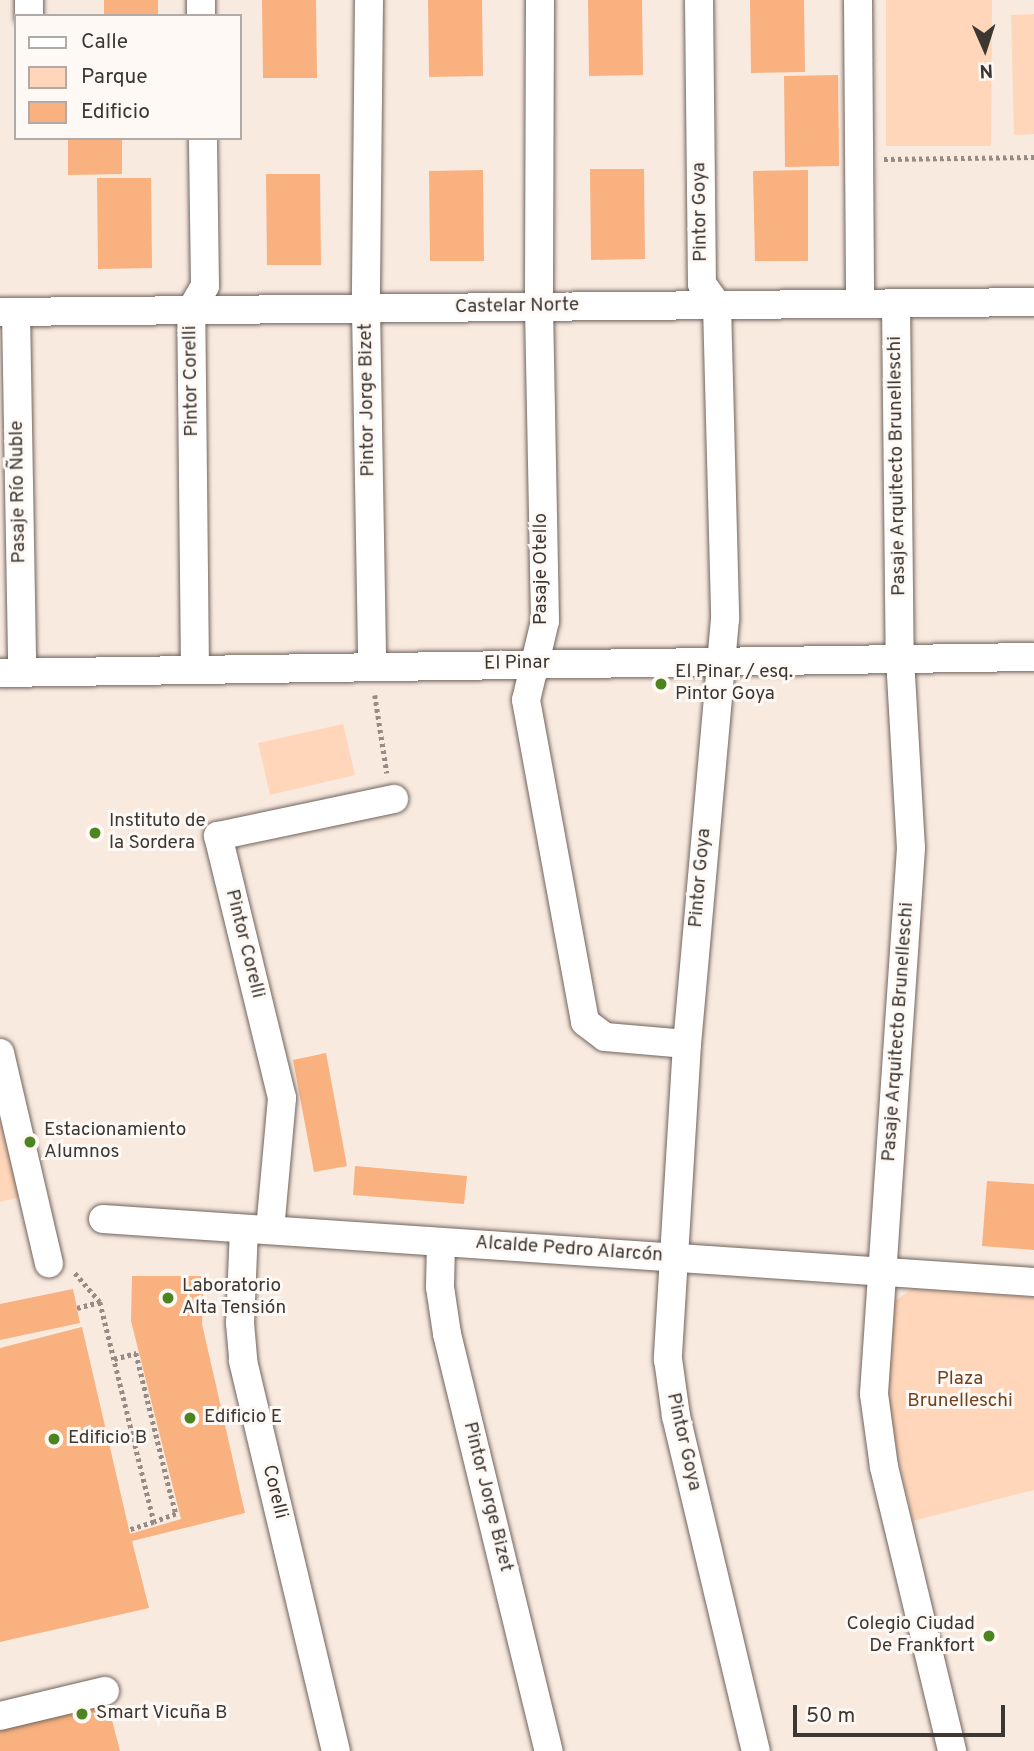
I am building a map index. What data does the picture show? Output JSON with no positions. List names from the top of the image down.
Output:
{
  "streets": {
    "street": [
      "Pintor Goya",
      "Castelar Norte",
      "Pintor Corelli",
      "Pintor Jorge Bizet",
      "Pasaje Arquitecto Brunelleschi",
      "Pasaje Río Ñuble",
      "Pasaje Otello",
      "El Pinar",
      "Alcalde Pedro Alarcón",
      "Corelli"
    ]
  },
  "crossings": [
    ["Pintor Goya", "Castelar Norte"],
    ["Pintor Goya", "Pasaje Otello"],
    ["Pintor Goya", "El Pinar"],
    ["Pintor Goya", "Alcalde Pedro Alarcón"],
    ["Castelar Norte", "Pintor Corelli"],
    ["Castelar Norte", "Pintor Jorge Bizet"],
    ["Castelar Norte", "Pasaje Arquitecto Brunelleschi"],
    ["Castelar Norte", "Pasaje Río Ñuble"],
    ["Castelar Norte", "Pasaje Otello"],
    ["Pintor Corelli", "El Pinar"],
    ["Pintor Corelli", "Alcalde Pedro Alarcón"],
    ["Pintor Corelli", "Corelli"],
    ["Pintor Jorge Bizet", "El Pinar"],
    ["Pintor Jorge Bizet", "Alcalde Pedro Alarcón"],
    ["Pasaje Arquitecto Brunelleschi", "El Pinar"],
    ["Pasaje Arquitecto Brunelleschi", "Alcalde Pedro Alarcón"],
    ["Pasaje Río Ñuble", "El Pinar"],
    ["Pasaje Otello", "El Pinar"],
    ["Alcalde Pedro Alarcón", "Corelli"]
  ],
  "parks": ["Plaza Brunelleschi"],
  "places": [
    "El Pinar / esq. Pintor Goya",
    "Instituto de la Sordera",
    "Estacionamiento Alumnos",
    "Laboratorio Alta Tensión",
    "Edificio E",
    "Edificio B",
    "Colegio Ciudad De Frankfort",
    "Smart Vicuña B"
  ],
  "legend": ["Calle", "Parque", "Edificio"],
  "scale_bar": "50 m",
  "north": "bottom"
}
